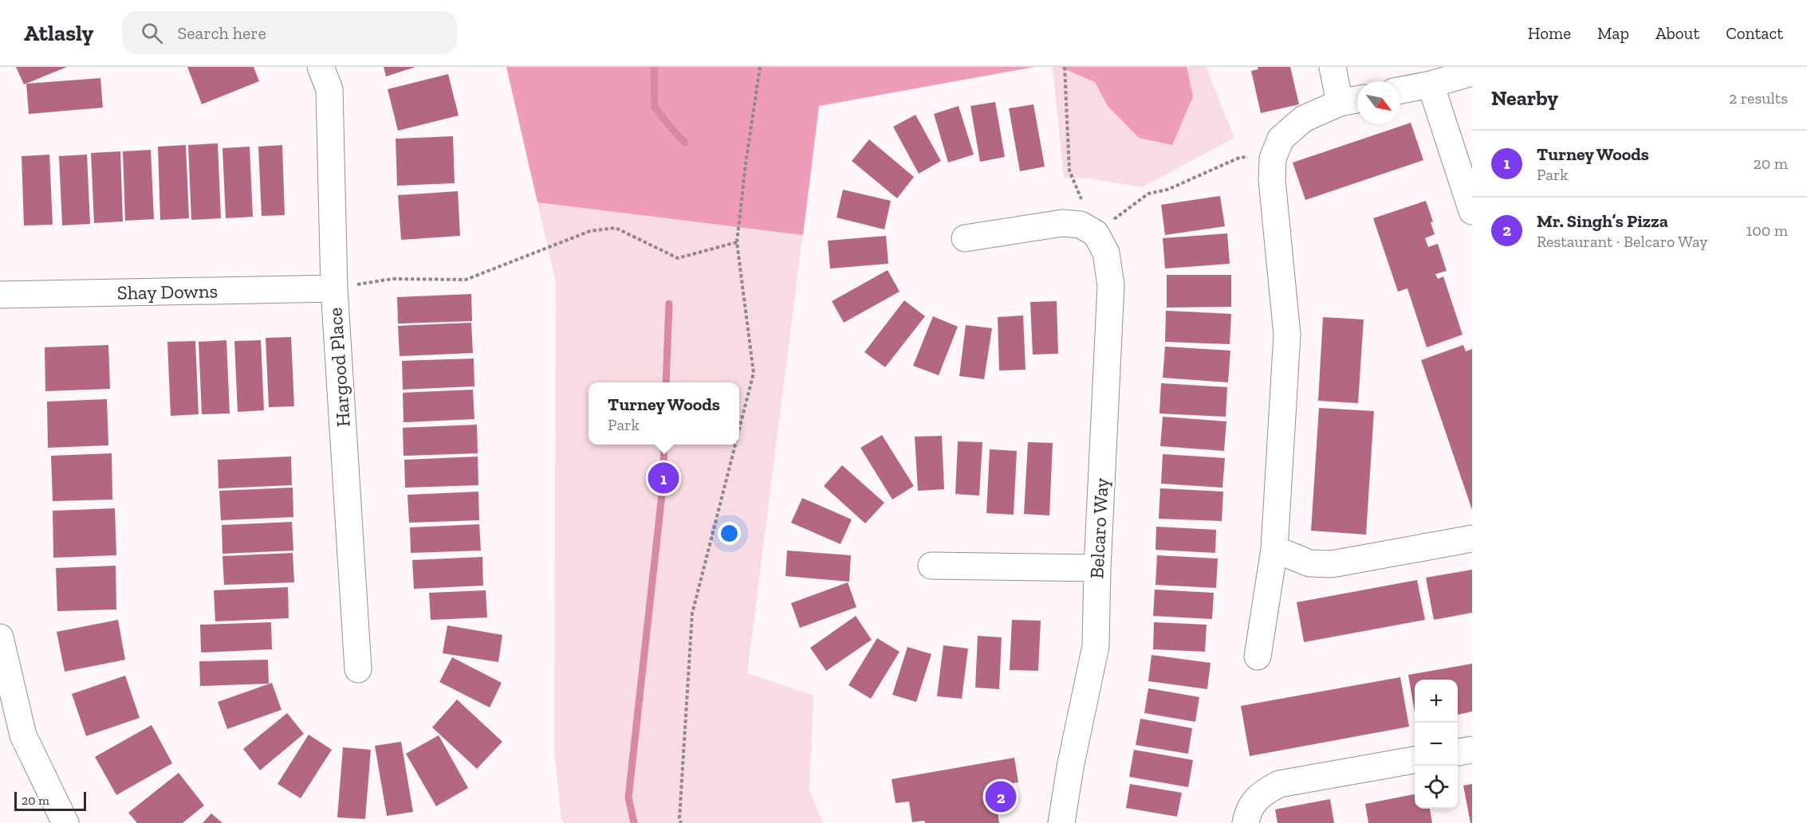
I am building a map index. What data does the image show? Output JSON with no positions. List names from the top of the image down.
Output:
{
  "streets": {
    "street": ["Shay Downs", "Hargood Place", "Belcaro Way"]
  },
  "crossings": [
    ["Shay Downs", "Hargood Place"]
  ],
  "scale_bar": "20 m",
  "north": "bottom right",
  "page": {
    "header": "Atlasly",
    "search": "Search here",
    "nav": [
      "Home",
      "Map",
      "About",
      "Contact"
    ],
    "heading": ["Nearby", "2 results"],
    "list": [
      {
        "mark": "1",
        "name": "Turney Woods",
        "note": "Park",
        "value": "20 m"
      },
      {
        "mark": "2",
        "name": "Mr. Singh’s Pizza",
        "note": "Restaurant · Belcaro Way",
        "value": "100 m"
      }
    ],
    "popup": ["Turney Woods", "Park"],
    "pins": ["1", "2"],
    "map_buttons": ["+", "−"],
    "scale": "20 m"
  }
}
